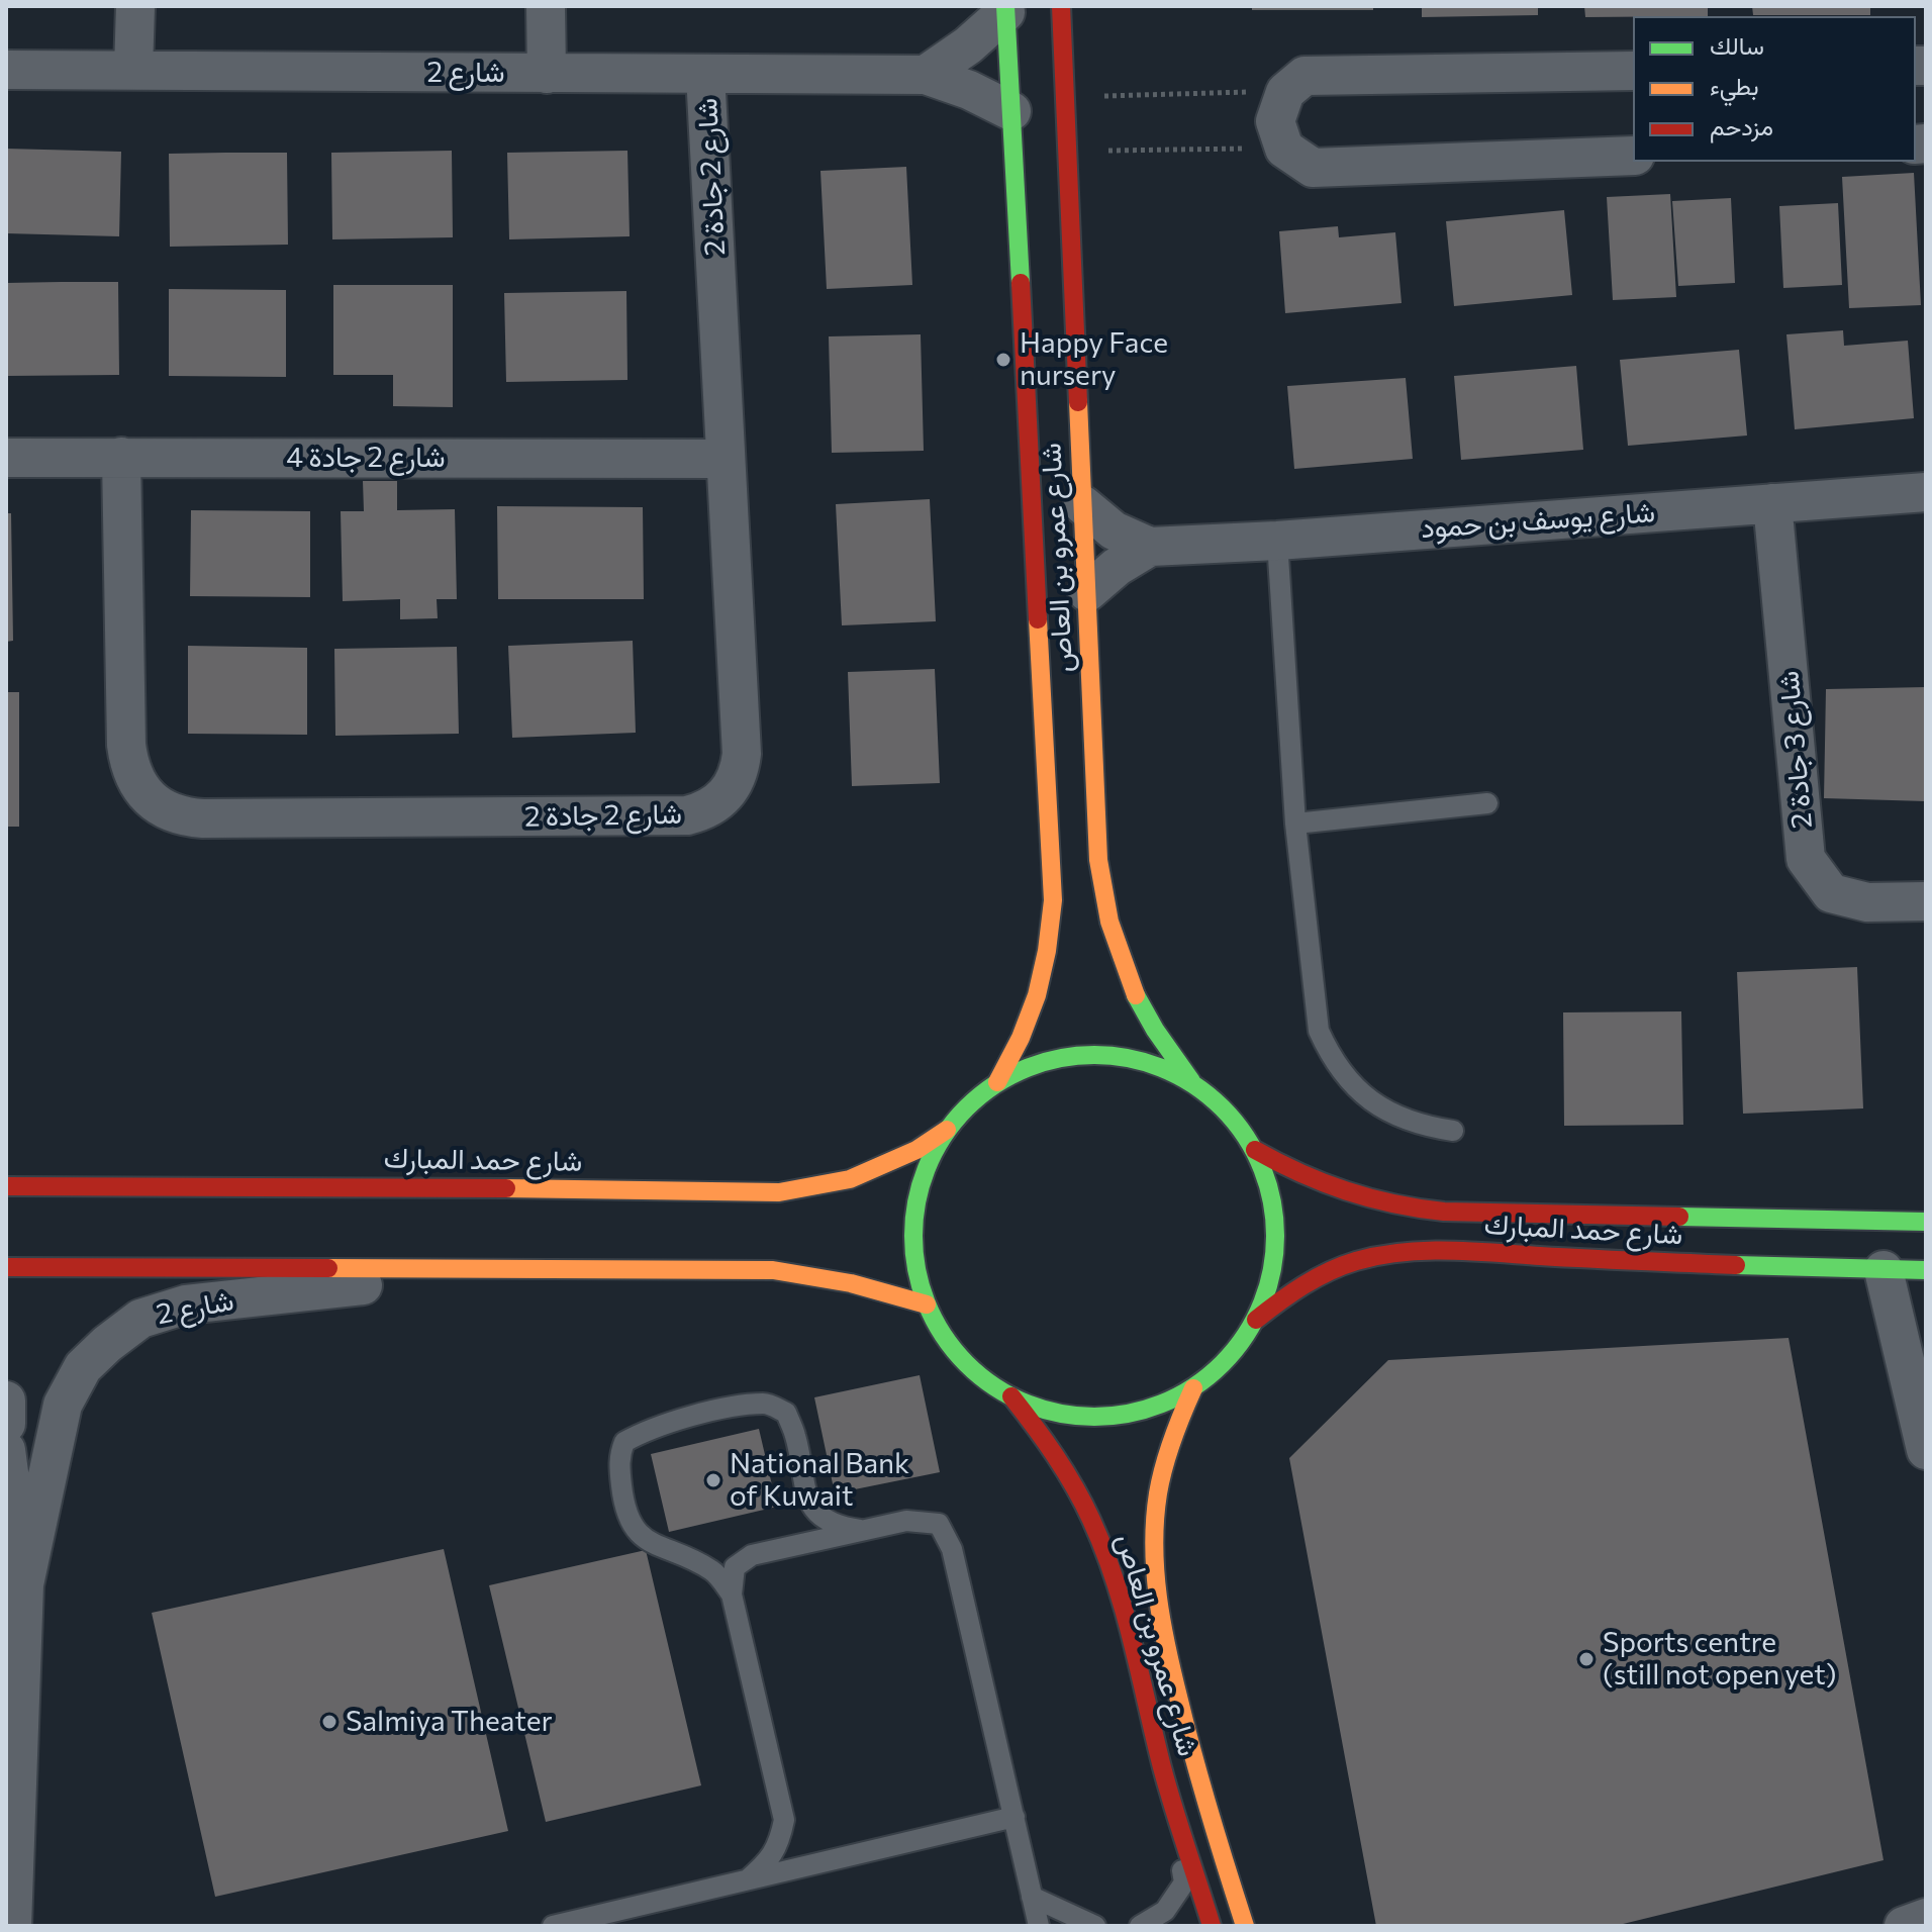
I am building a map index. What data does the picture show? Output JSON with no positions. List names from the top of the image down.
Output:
{
  "streets": {
    "main road": ["شارع عمرو بن العاص", "شارع حمد المبارك"],
    "street": [
      "شارع 2",
      "شارع 2 جادة 2",
      "شارع 2 جادة 4",
      "شارع يوسف بن حمود",
      "شارع 3 جادة 2"
    ]
  },
  "crossings": [
    ["شارع 2", "شارع 2 جادة 2"],
    ["شارع 2", "شارع عمرو بن العاص"],
    ["شارع 2 جادة 2", "شارع 2 جادة 4"],
    ["شارع يوسف بن حمود", "شارع عمرو بن العاص"],
    ["شارع يوسف بن حمود", "شارع 3 جادة 2"]
  ],
  "places": [
    "Happy Face nursery",
    "National Bank of Kuwait",
    "Sports centre (still not open yet)",
    "Salmiya Theater"
  ],
  "legend": ["سالك", "بطيء", "مزدحم"]
}
